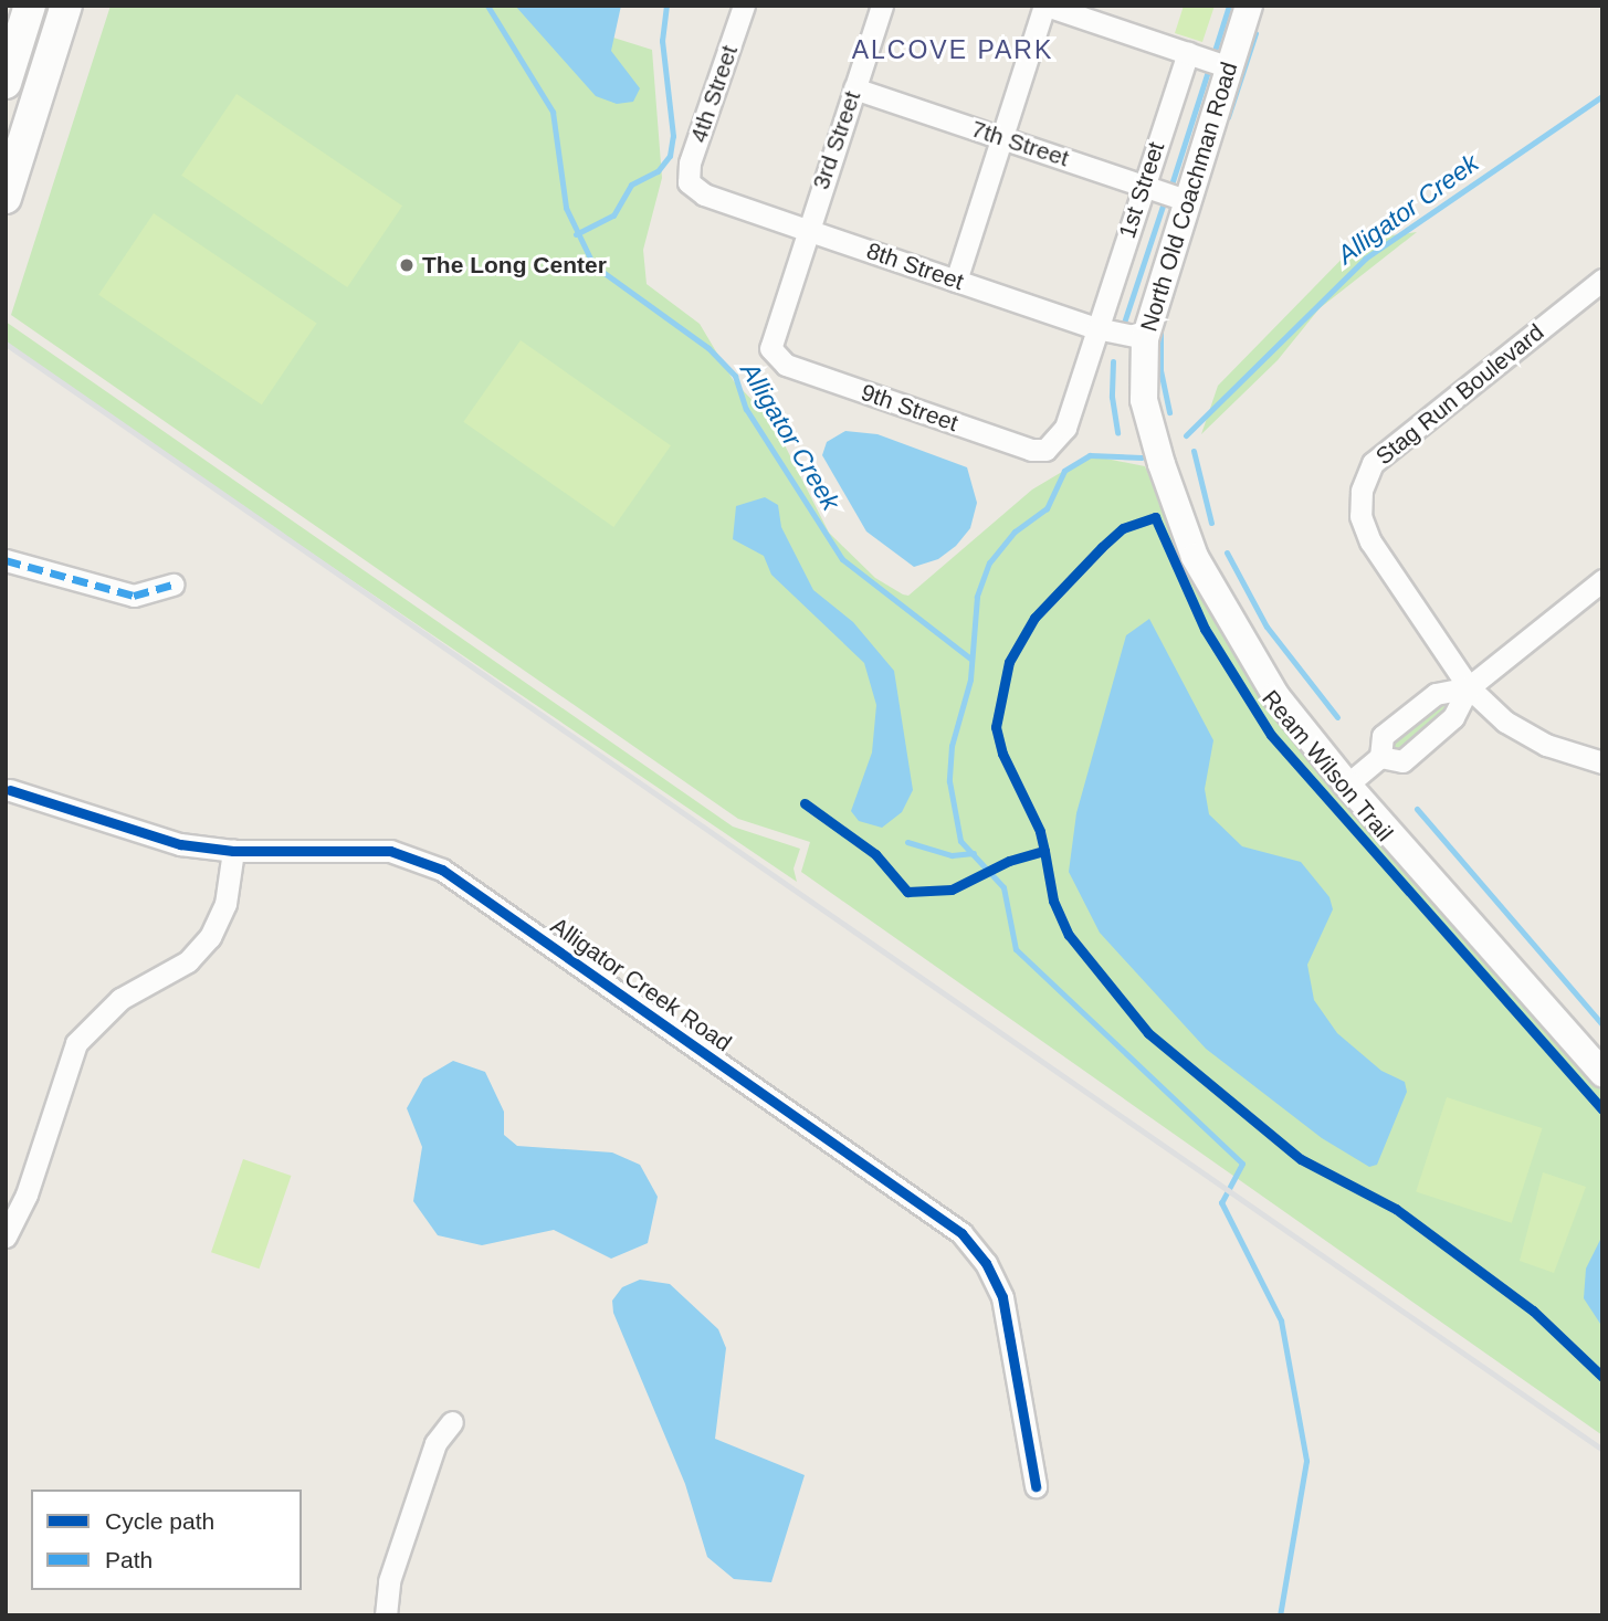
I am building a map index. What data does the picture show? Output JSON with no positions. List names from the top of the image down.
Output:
{
  "streets": {
    "street": [
      "4th Street",
      "3rd Street",
      "7th Street",
      "1st Street",
      "North Old Coachman Road",
      "8th Street",
      "Stag Run Boulevard",
      "9th Street",
      "Alligator Creek Road"
    ],
    "cycle path": ["Ream Wilson Trail"]
  },
  "crossings": [
    ["4th Street", "8th Street"],
    ["3rd Street", "7th Street"],
    ["3rd Street", "8th Street"],
    ["3rd Street", "9th Street"],
    ["7th Street", "1st Street"],
    ["7th Street", "North Old Coachman Road"],
    ["1st Street", "8th Street"],
    ["1st Street", "9th Street"],
    ["North Old Coachman Road", "8th Street"],
    ["8th Street", "9th Street"]
  ],
  "districts": ["ALCOVE PARK"],
  "water": ["Alligator Creek"],
  "places": ["The Long Center"],
  "legend": ["Cycle path", "Path"]
}
